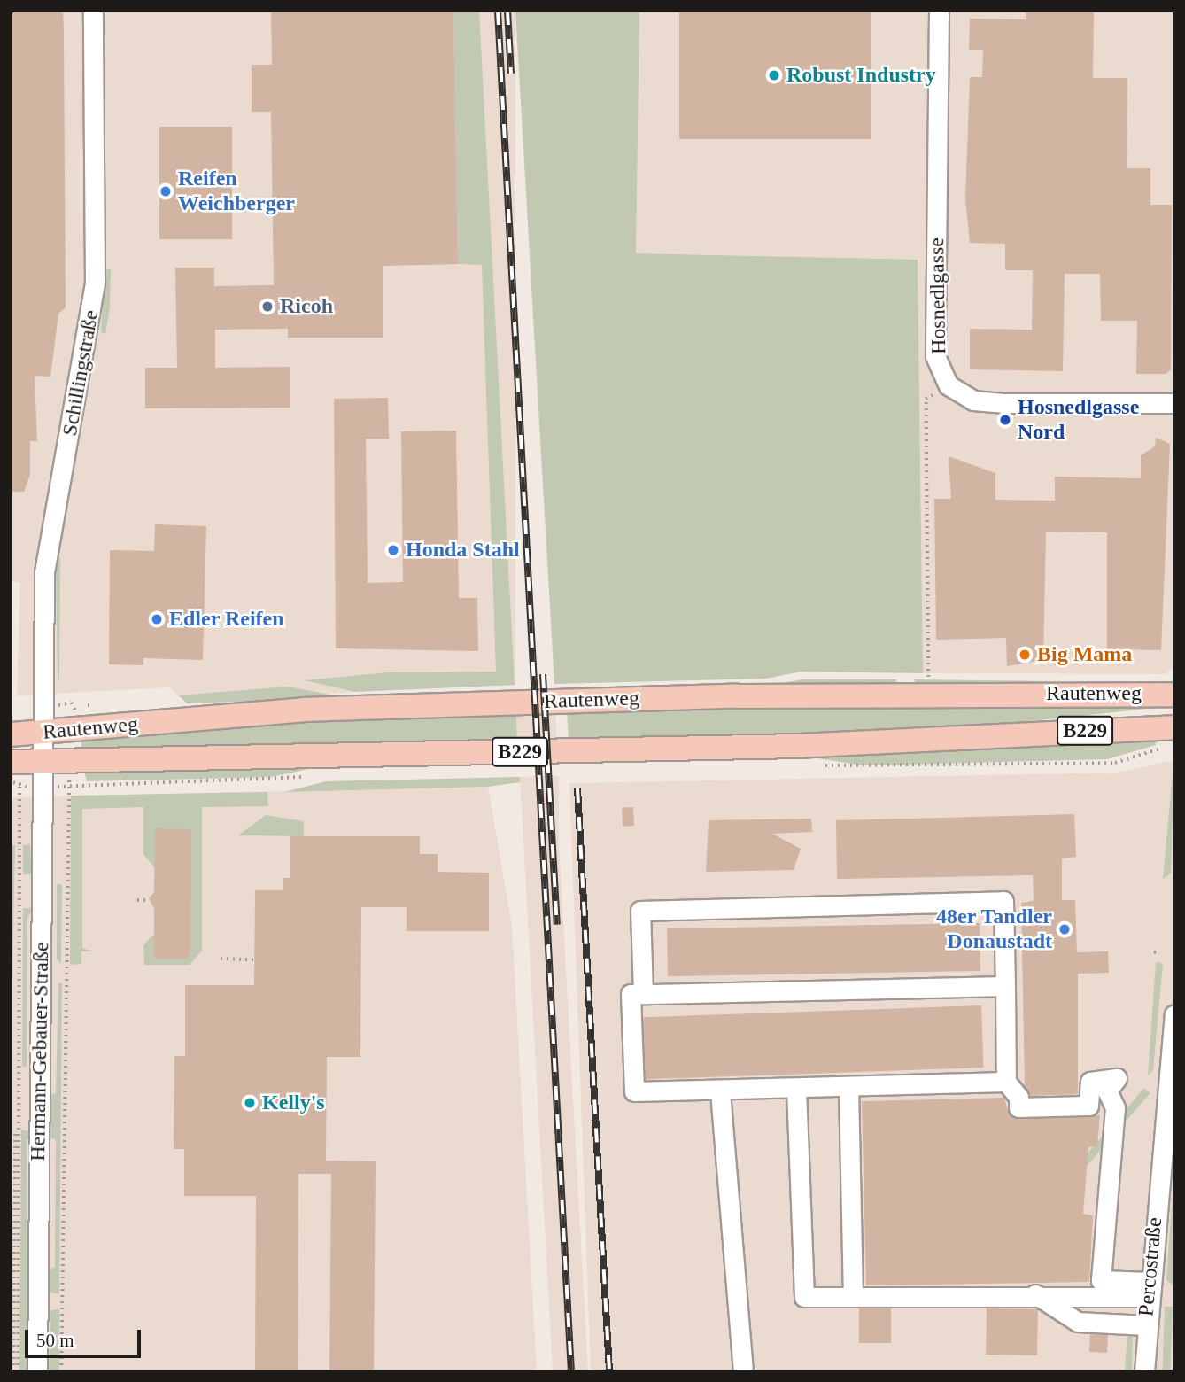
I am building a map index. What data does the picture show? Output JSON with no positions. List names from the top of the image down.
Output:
{
  "streets": {
    "main road": ["Rautenweg", "B229"],
    "street": [
      "Hosnedlgasse",
      "Schillingstraße",
      "Hermann-Gebauer-Straße",
      "Percostraße"
    ]
  },
  "crossings": [
    ["Schillingstraße", "Rautenweg"],
    ["Schillingstraße", "Hermann-Gebauer-Straße"],
    ["Rautenweg", "Hermann-Gebauer-Straße"]
  ],
  "places": [
    "Robust Industry",
    "Reifen Weichberger",
    "Ricoh",
    "Hosnedlgasse Nord",
    "Honda Stahl",
    "Edler Reifen",
    "Big Mama",
    "48er Tandler Donaustadt",
    "Kelly's"
  ],
  "scale_bar": "50 m"
}
